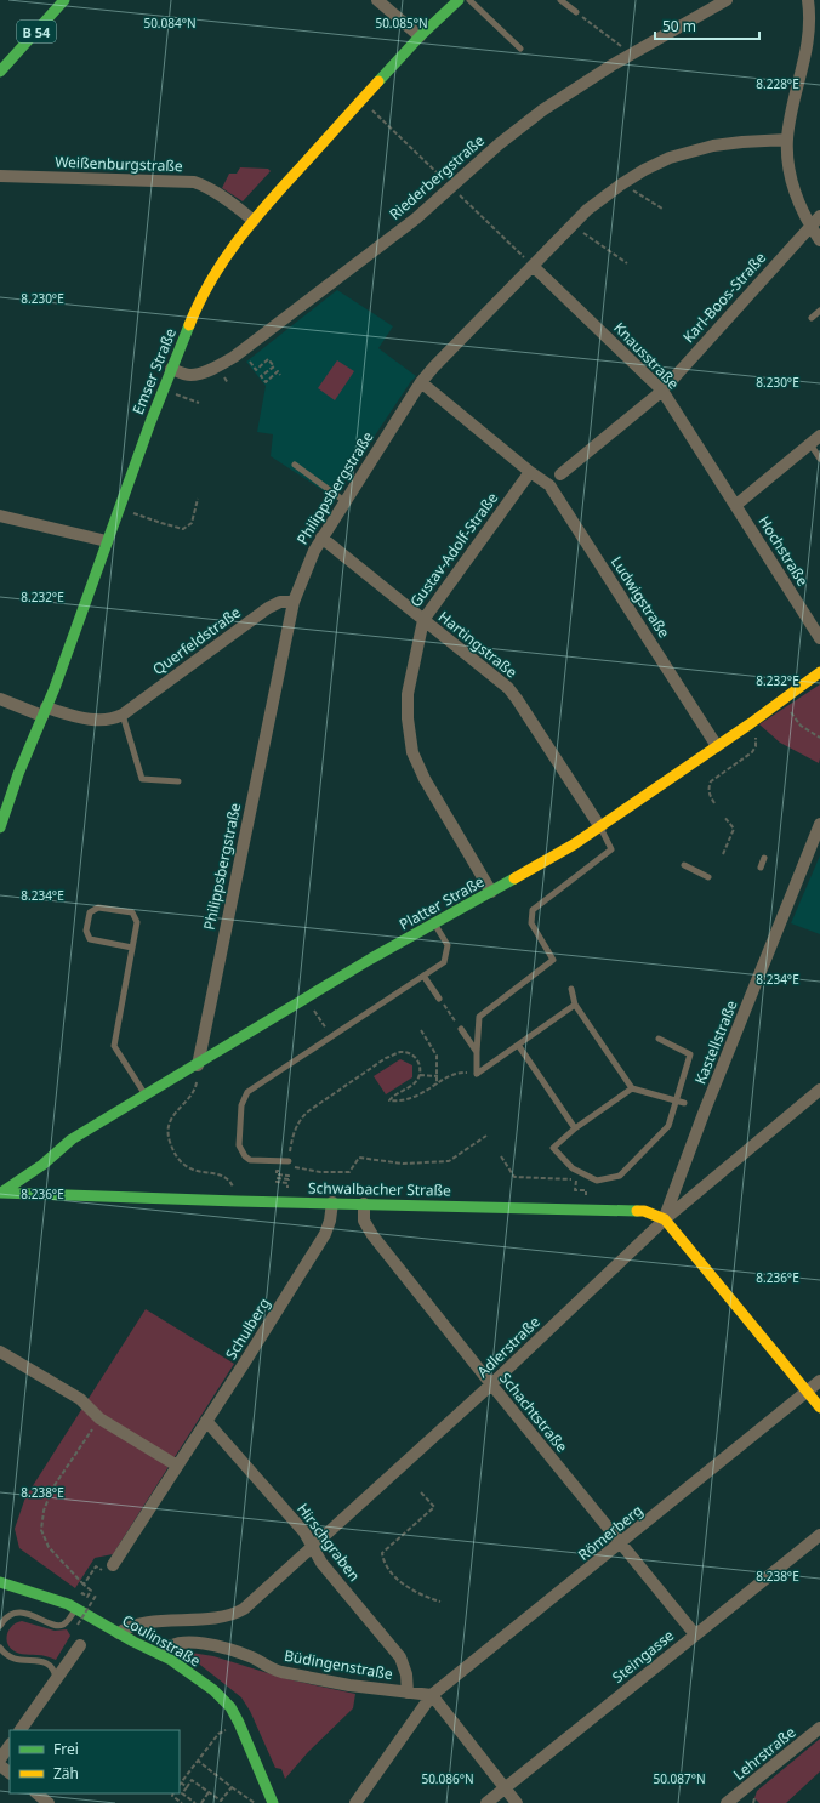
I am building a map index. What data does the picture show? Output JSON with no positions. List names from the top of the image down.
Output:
{
  "streets": {
    "street": [
      "B 54",
      "Weißenburgstraße",
      "Riederbergstraße",
      "Karl-Boos-Straße",
      "Knausstraße",
      "Emser Straße",
      "Philippsbergstraße",
      "Gustav-Adolf-Straße",
      "Hochstraße",
      "Ludwigstraße",
      "Querfeldstraße",
      "Hartingstraße",
      "Platter Straße",
      "Kastellstraße",
      "Schwalbacher Straße",
      "Schulberg",
      "Adlerstraße",
      "Schachtstraße",
      "Römerberg",
      "Hirschgraben",
      "Coulinstraße",
      "Steingasse",
      "Büdingenstraße",
      "Lehrstraße"
    ]
  },
  "crossings": [
    ["Weißenburgstraße", "Emser Straße"],
    ["Riederbergstraße", "Emser Straße"],
    ["Karl-Boos-Straße", "Knausstraße"],
    ["Knausstraße", "Philippsbergstraße"],
    ["Knausstraße", "Hochstraße"],
    ["Emser Straße", "Querfeldstraße"],
    ["Philippsbergstraße", "Ludwigstraße"],
    ["Philippsbergstraße", "Querfeldstraße"],
    ["Philippsbergstraße", "Hartingstraße"],
    ["Philippsbergstraße", "Platter Straße"],
    ["Gustav-Adolf-Straße", "Ludwigstraße"],
    ["Gustav-Adolf-Straße", "Hartingstraße"],
    ["Gustav-Adolf-Straße", "Platter Straße"],
    ["Ludwigstraße", "Platter Straße"],
    ["Hartingstraße", "Platter Straße"],
    ["Platter Straße", "Schwalbacher Straße"],
    ["Kastellstraße", "Schwalbacher Straße"],
    ["Kastellstraße", "Adlerstraße"],
    ["Schwalbacher Straße", "Schulberg"],
    ["Schwalbacher Straße", "Adlerstraße"],
    ["Schwalbacher Straße", "Schachtstraße"],
    ["Schulberg", "Hirschgraben"],
    ["Adlerstraße", "Schachtstraße"],
    ["Adlerstraße", "Hirschgraben"],
    ["Adlerstraße", "Coulinstraße"],
    ["Schachtstraße", "Römerberg"],
    ["Schachtstraße", "Steingasse"],
    ["Römerberg", "Büdingenstraße"],
    ["Hirschgraben", "Büdingenstraße"],
    ["Coulinstraße", "Büdingenstraße"]
  ],
  "legend": ["Frei", "Zäh"],
  "scale_bar": "50 m",
  "coordinates": [
    "50.084°N",
    "50.085°N",
    "8.228°E",
    "8.230°E",
    "8.232°E",
    "8.234°E",
    "8.236°E",
    "8.238°E",
    "50.086°N",
    "50.087°N"
  ]
}
